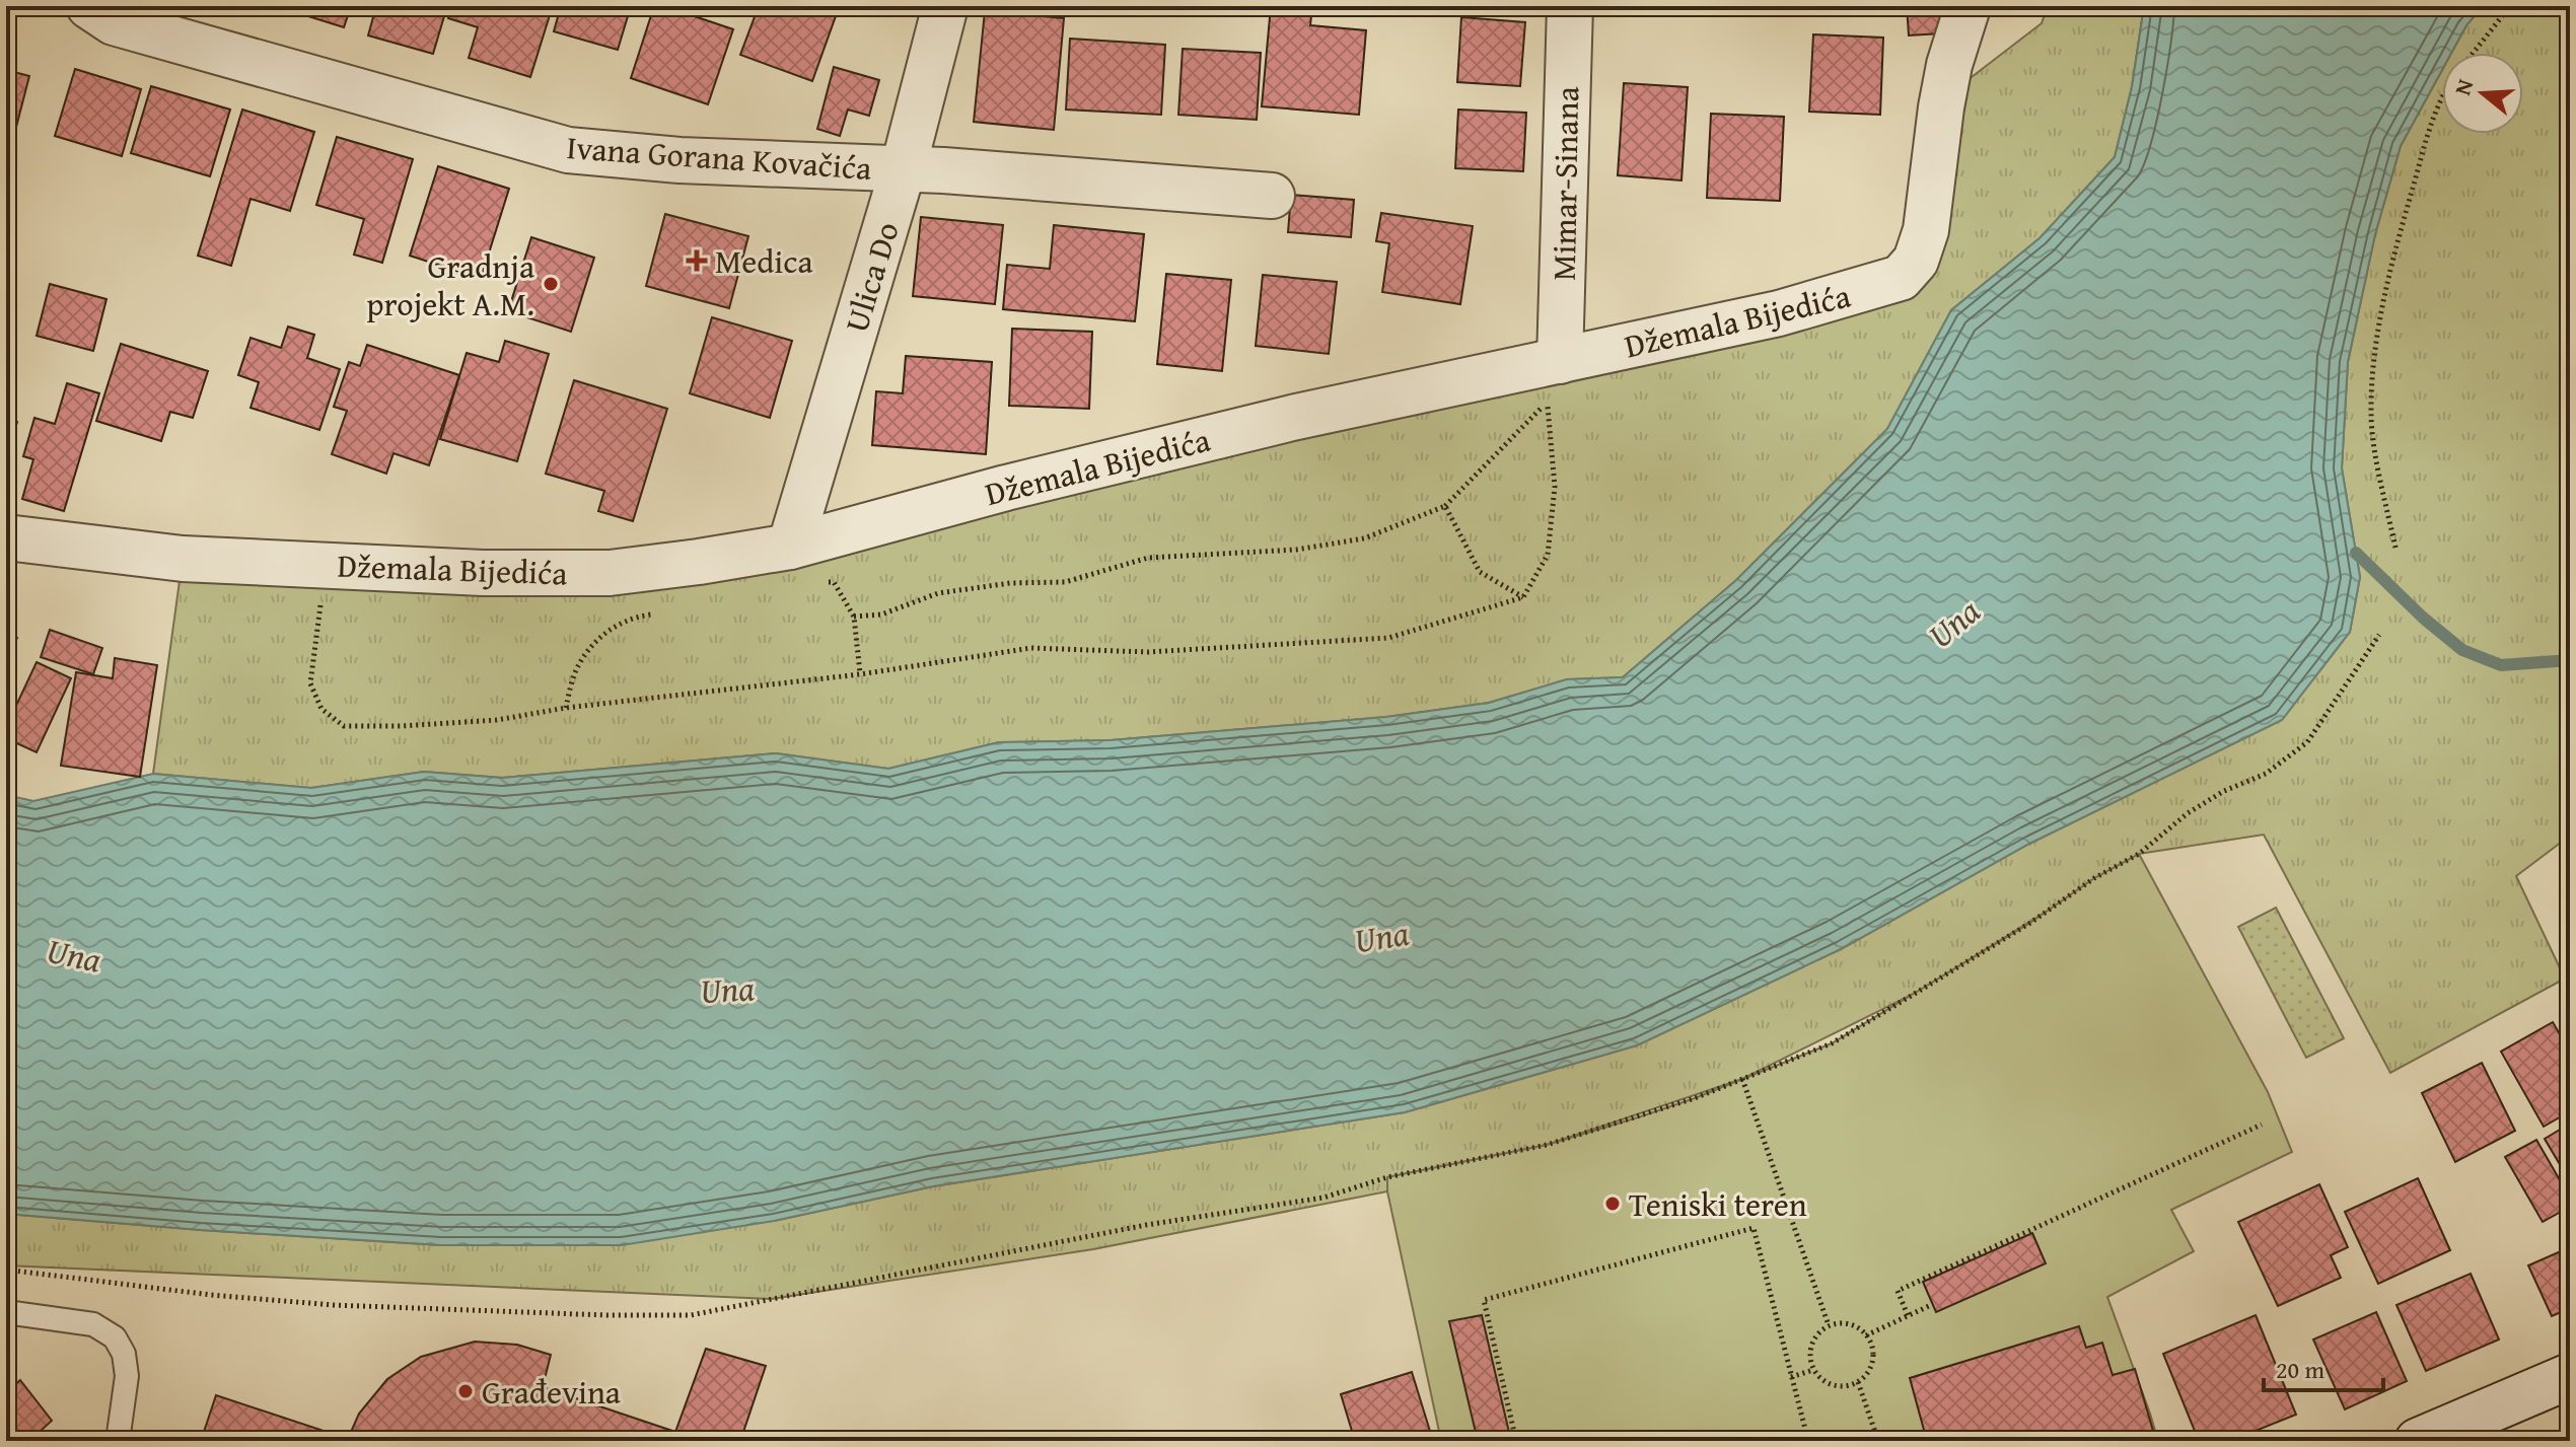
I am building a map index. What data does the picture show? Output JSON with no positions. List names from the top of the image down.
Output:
{
  "streets": {
    "street": [
      "Ivana Gorana Kovačića",
      "Mimar-Sinana",
      "Ulica Do",
      "Džemala Bijedića"
    ]
  },
  "crossings": [
    ["Ivana Gorana Kovačića", "Ulica Do"],
    ["Mimar-Sinana", "Džemala Bijedića"],
    ["Ulica Do", "Džemala Bijedića"]
  ],
  "water": ["Una"],
  "places": {
    "health": ["Medica"],
    "other": ["Gradnja projekt A.M.", "Teniski teren", "Građevina"]
  },
  "scale_bar": "20 m",
  "north": "left"
}
